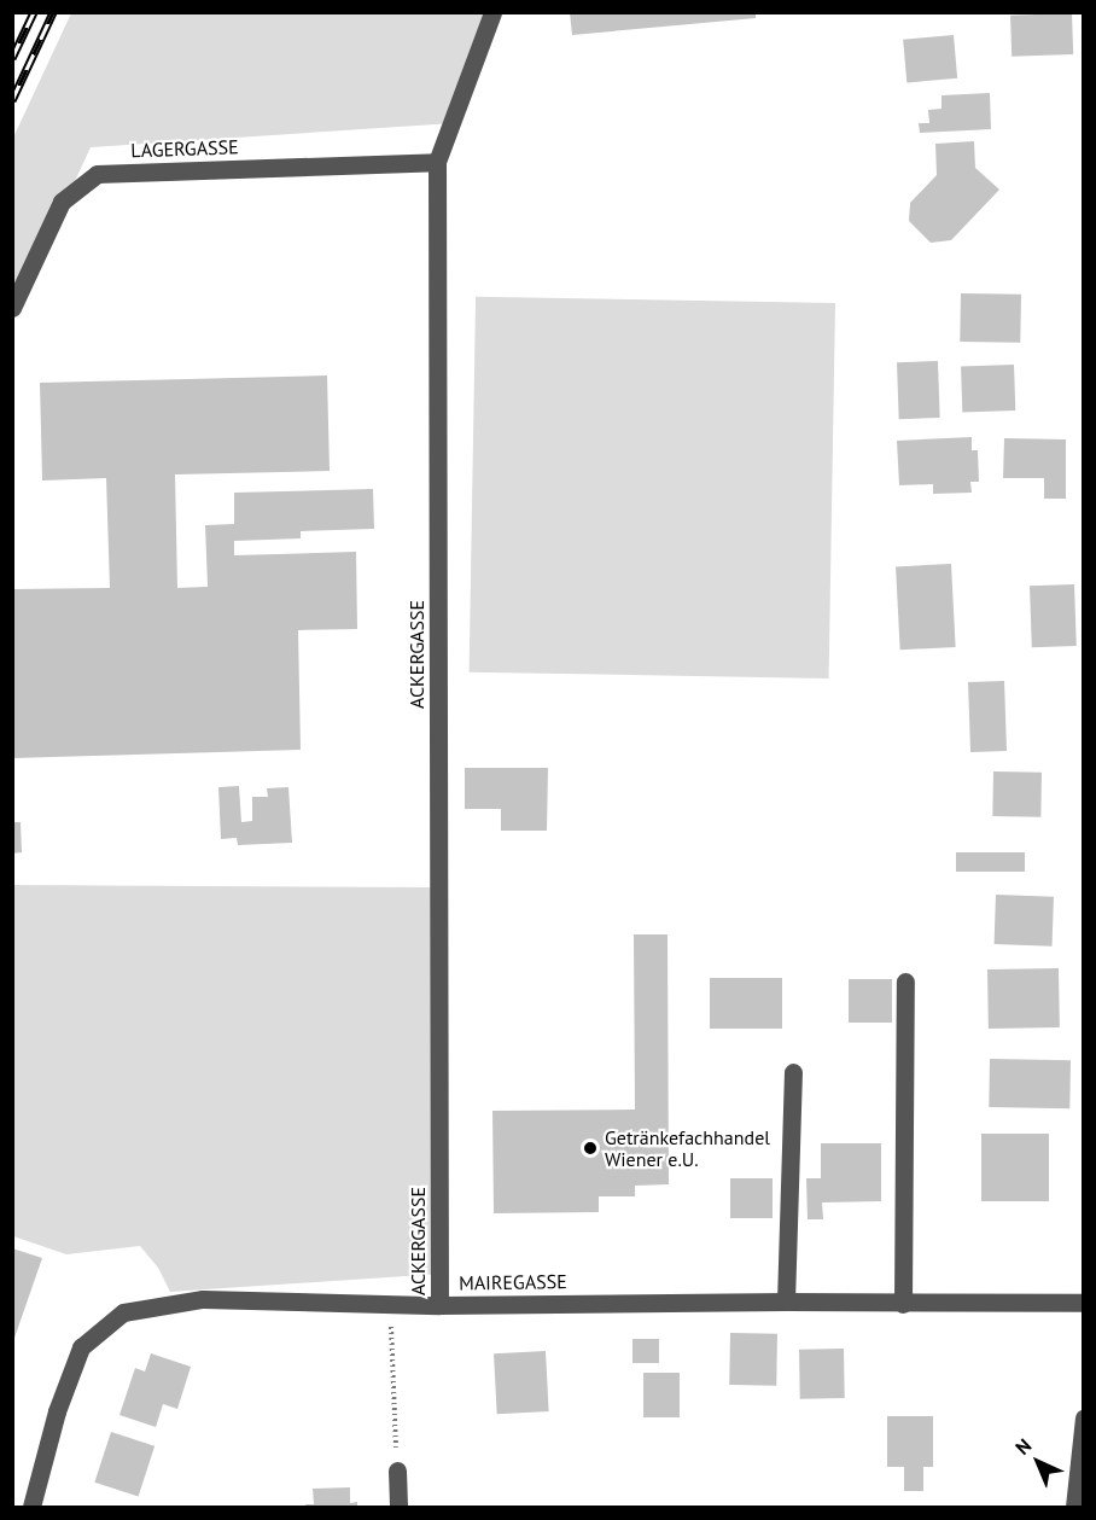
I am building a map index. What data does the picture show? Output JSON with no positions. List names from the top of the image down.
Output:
{
  "streets": {
    "street": ["LAGERGASSE", "ACKERGASSE", "MAIREGASSE"]
  },
  "crossings": [
    ["LAGERGASSE", "ACKERGASSE"],
    ["ACKERGASSE", "MAIREGASSE"]
  ],
  "places": ["Getränkefachhandel Wiener e.U."],
  "north": "top left"
}
